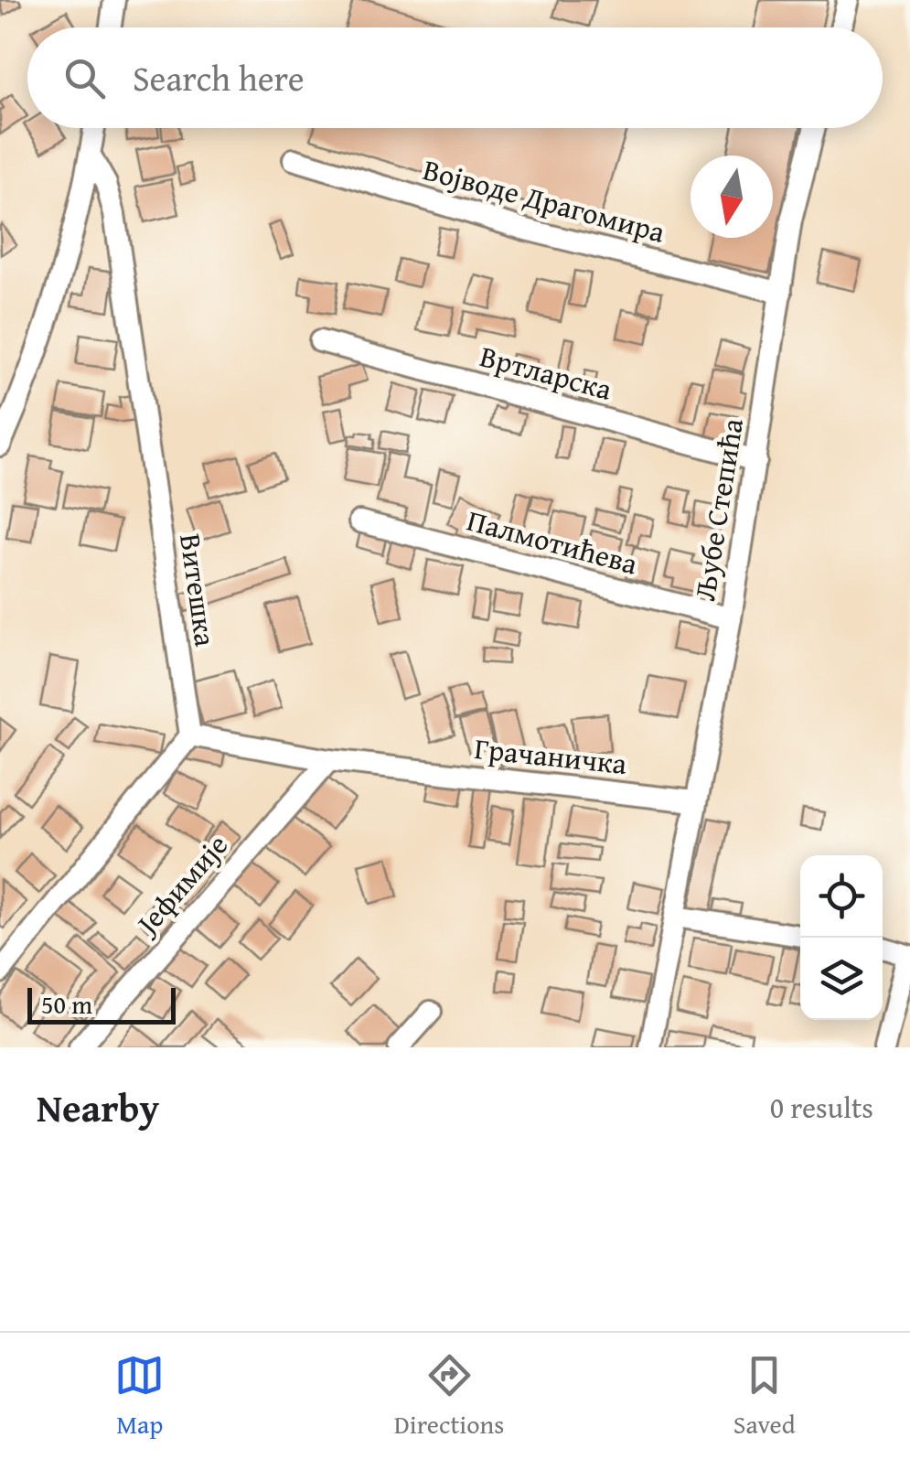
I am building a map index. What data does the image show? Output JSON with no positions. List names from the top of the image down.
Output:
{
  "streets": {
    "street": [
      "Војводе Драгомира",
      "Вртларска",
      "Љубе Степића",
      "Палмотићева",
      "Витешка",
      "Грачаничка",
      "Јефимије"
    ]
  },
  "crossings": [
    ["Војводе Драгомира", "Љубе Степића"],
    ["Вртларска", "Љубе Степића"],
    ["Љубе Степића", "Палмотићева"],
    ["Љубе Степића", "Грачаничка"],
    ["Грачаничка", "Јефимије"]
  ],
  "scale_bar": "50 m",
  "north": "bottom",
  "page": {
    "search": "Search here",
    "scale": "50 m",
    "heading": ["Nearby", "0 results"],
    "nav": ["Map", "Directions", "Saved"]
  }
}
